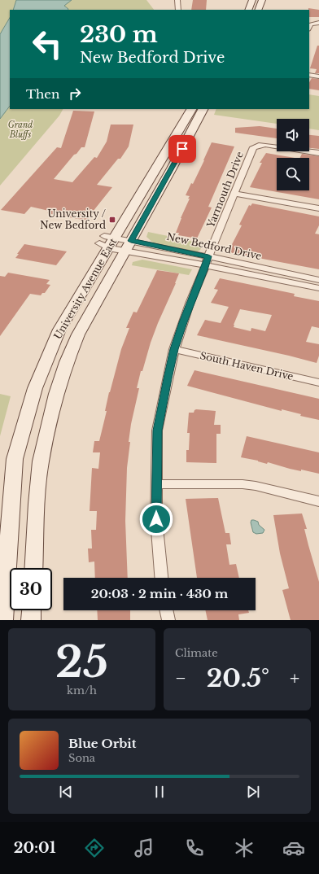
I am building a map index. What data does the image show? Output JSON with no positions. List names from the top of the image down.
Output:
{
  "streets": {
    "main road": ["University Avenue East"],
    "street": ["Yarmouth Drive", "New Bedford Drive", "South Haven Drive"]
  },
  "crossings": [
    ["Yarmouth Drive", "New Bedford Drive"],
    ["Yarmouth Drive", "South Haven Drive"],
    ["New Bedford Drive", "University Avenue East"]
  ],
  "parks": ["Grand Bluffs"],
  "places": {
    "transit": ["University / New Bedford"]
  },
  "page": {
    "turn": ["230 m", "New Bedford Drive"],
    "then": "Then",
    "limit": "30",
    "trip": "20:03 · 2 min · 430 m",
    "tile": [
      ["25", "km/h"],
      "Climate"
    ],
    "heat": ["−", "20.5°", "+"],
    "song": ["Blue Orbit", "Sona"],
    "tabs": "20:01"
  }
}
